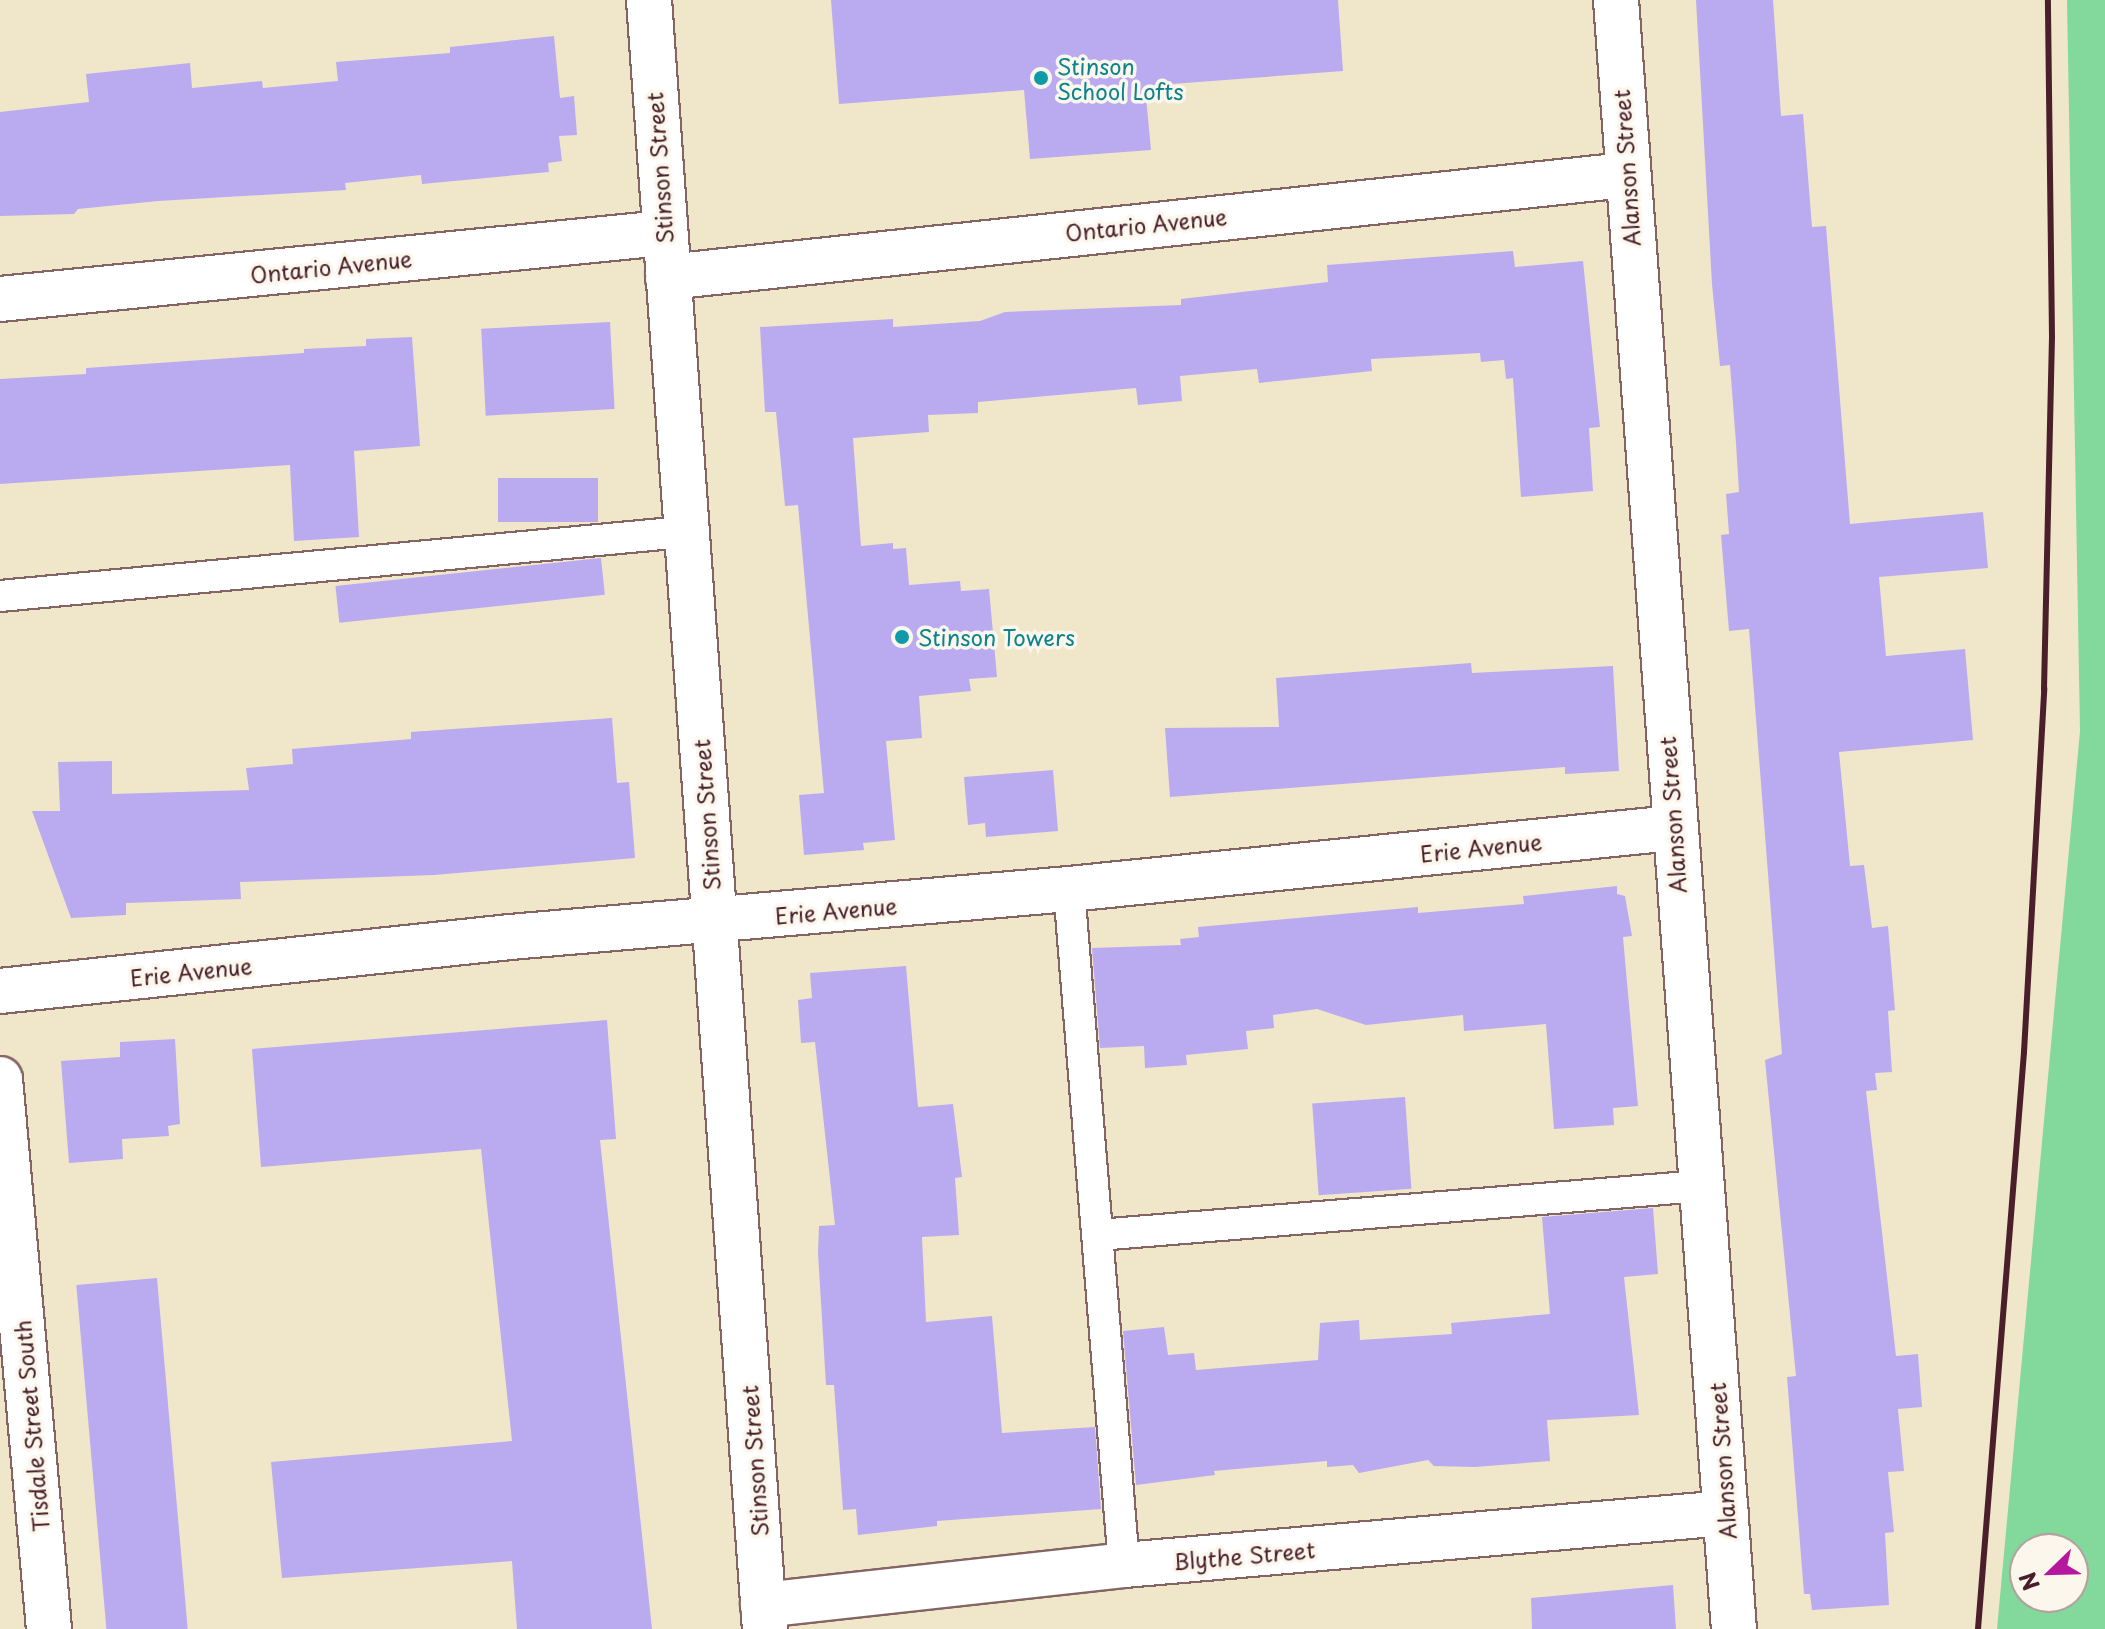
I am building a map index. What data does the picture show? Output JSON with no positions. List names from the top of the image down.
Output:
{
  "streets": {
    "street": [
      "Stinson Street",
      "Alanson Street",
      "Ontario Avenue",
      "Erie Avenue",
      "Tisdale Street South",
      "Blythe Street"
    ]
  },
  "crossings": [
    ["Stinson Street", "Ontario Avenue"],
    ["Stinson Street", "Erie Avenue"],
    ["Stinson Street", "Blythe Street"],
    ["Alanson Street", "Ontario Avenue"],
    ["Alanson Street", "Erie Avenue"],
    ["Alanson Street", "Blythe Street"]
  ],
  "places": ["Stinson School Lofts", "Stinson Towers"],
  "north": "bottom left"
}
